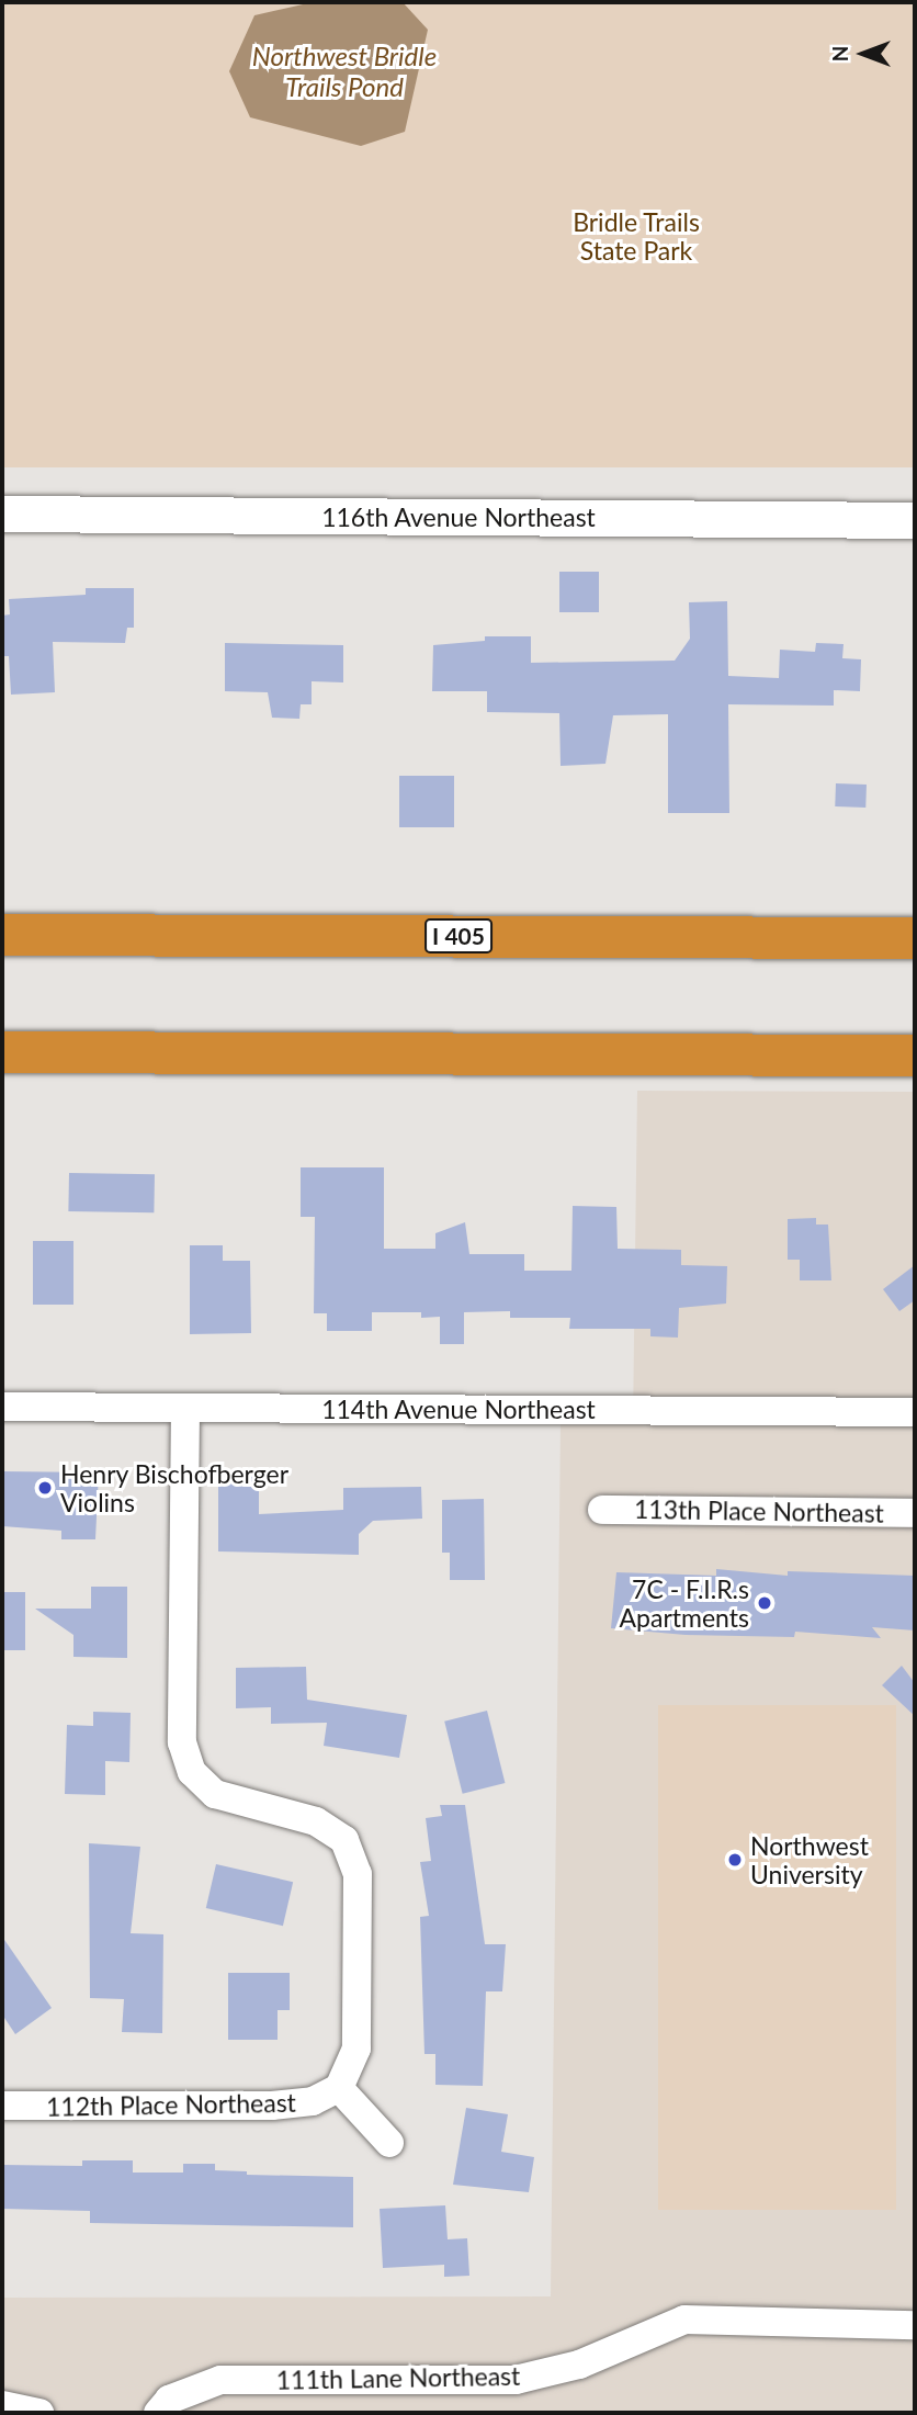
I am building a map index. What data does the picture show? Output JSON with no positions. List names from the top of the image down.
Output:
{
  "streets": {
    "highway": ["I 405"],
    "street": [
      "116th Avenue Northeast",
      "114th Avenue Northeast",
      "113th Place Northeast",
      "112th Place Northeast",
      "111th Lane Northeast"
    ]
  },
  "water": ["Northwest Bridle Trails Pond"],
  "parks": ["Bridle Trails State Park"],
  "places": ["Henry Bischofberger Violins", "7C - F.I.R.s Apartments", "Northwest University"],
  "north": "left"
}
